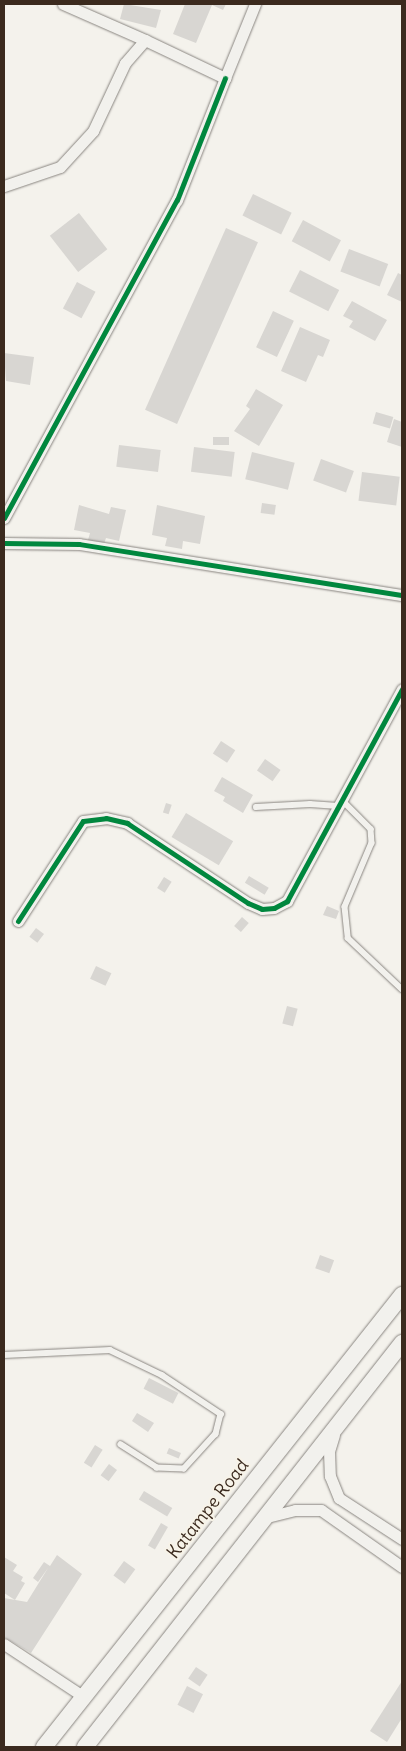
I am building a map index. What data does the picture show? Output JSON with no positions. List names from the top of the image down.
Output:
{
  "streets": {
    "main road": ["Katampe Road"]
  }
}
